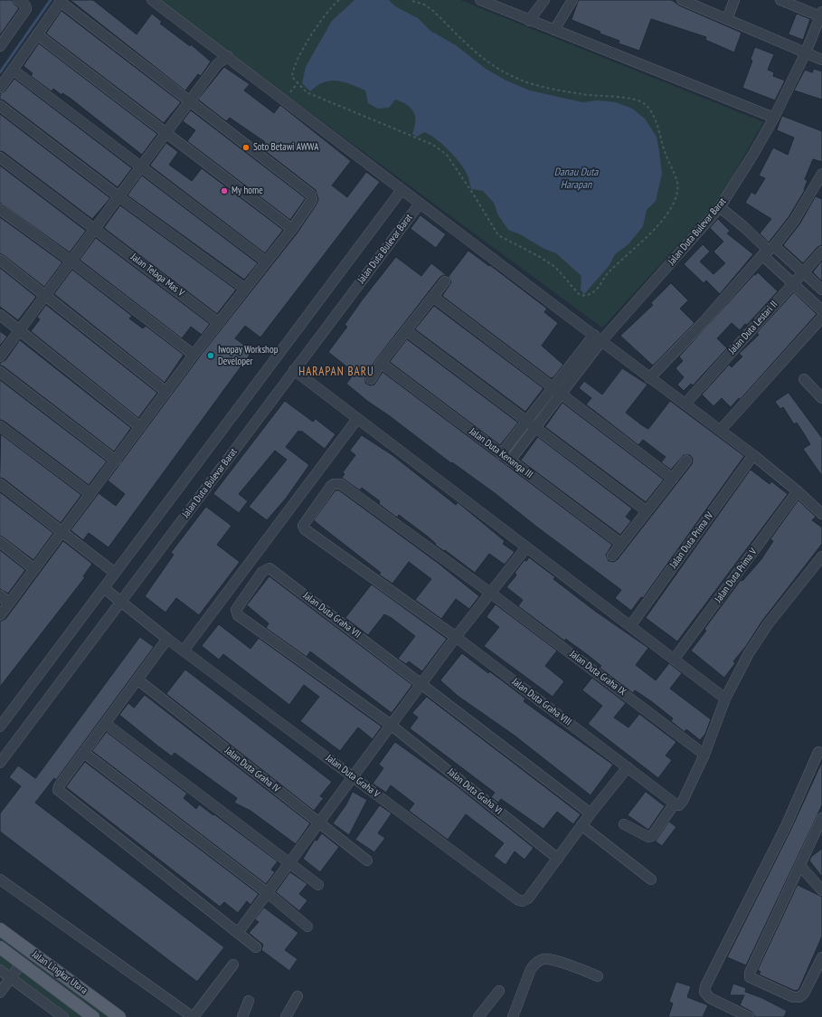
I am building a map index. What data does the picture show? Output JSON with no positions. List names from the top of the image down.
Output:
{
  "streets": {
    "main road": ["Jalan Lingkar Utara"],
    "street": [
      "Jalan Duta Bulevar Barat",
      "Jalan Telaga Mas V",
      "Jalan Duta Lestari II",
      "Jalan Duta Kenanga III",
      "Jalan Duta Prima IV",
      "Jalan Duta Prima V",
      "Jalan Duta Graha VII",
      "Jalan Duta Graha IX",
      "Jalan Duta Graha VIII",
      "Jalan Duta Graha IV",
      "Jalan Duta Graha V",
      "Jalan Duta Graha VI"
    ]
  },
  "crossings": [
    ["Jalan Duta Bulevar Barat", "Jalan Duta Kenanga III"],
    ["Jalan Duta Bulevar Barat", "Jalan Duta Graha V"],
    ["Jalan Duta Graha VII", "Jalan Duta Graha VI"],
    ["Jalan Duta Graha IX", "Jalan Duta Graha VIII"],
    ["Jalan Duta Graha V", "Jalan Duta Graha VI"]
  ],
  "districts": ["HARAPAN BARU"],
  "water": ["Danau Duta Harapan"],
  "places": ["Soto Betawi AWWA", "My home", "Iwopay Workshop Developer"]
}
